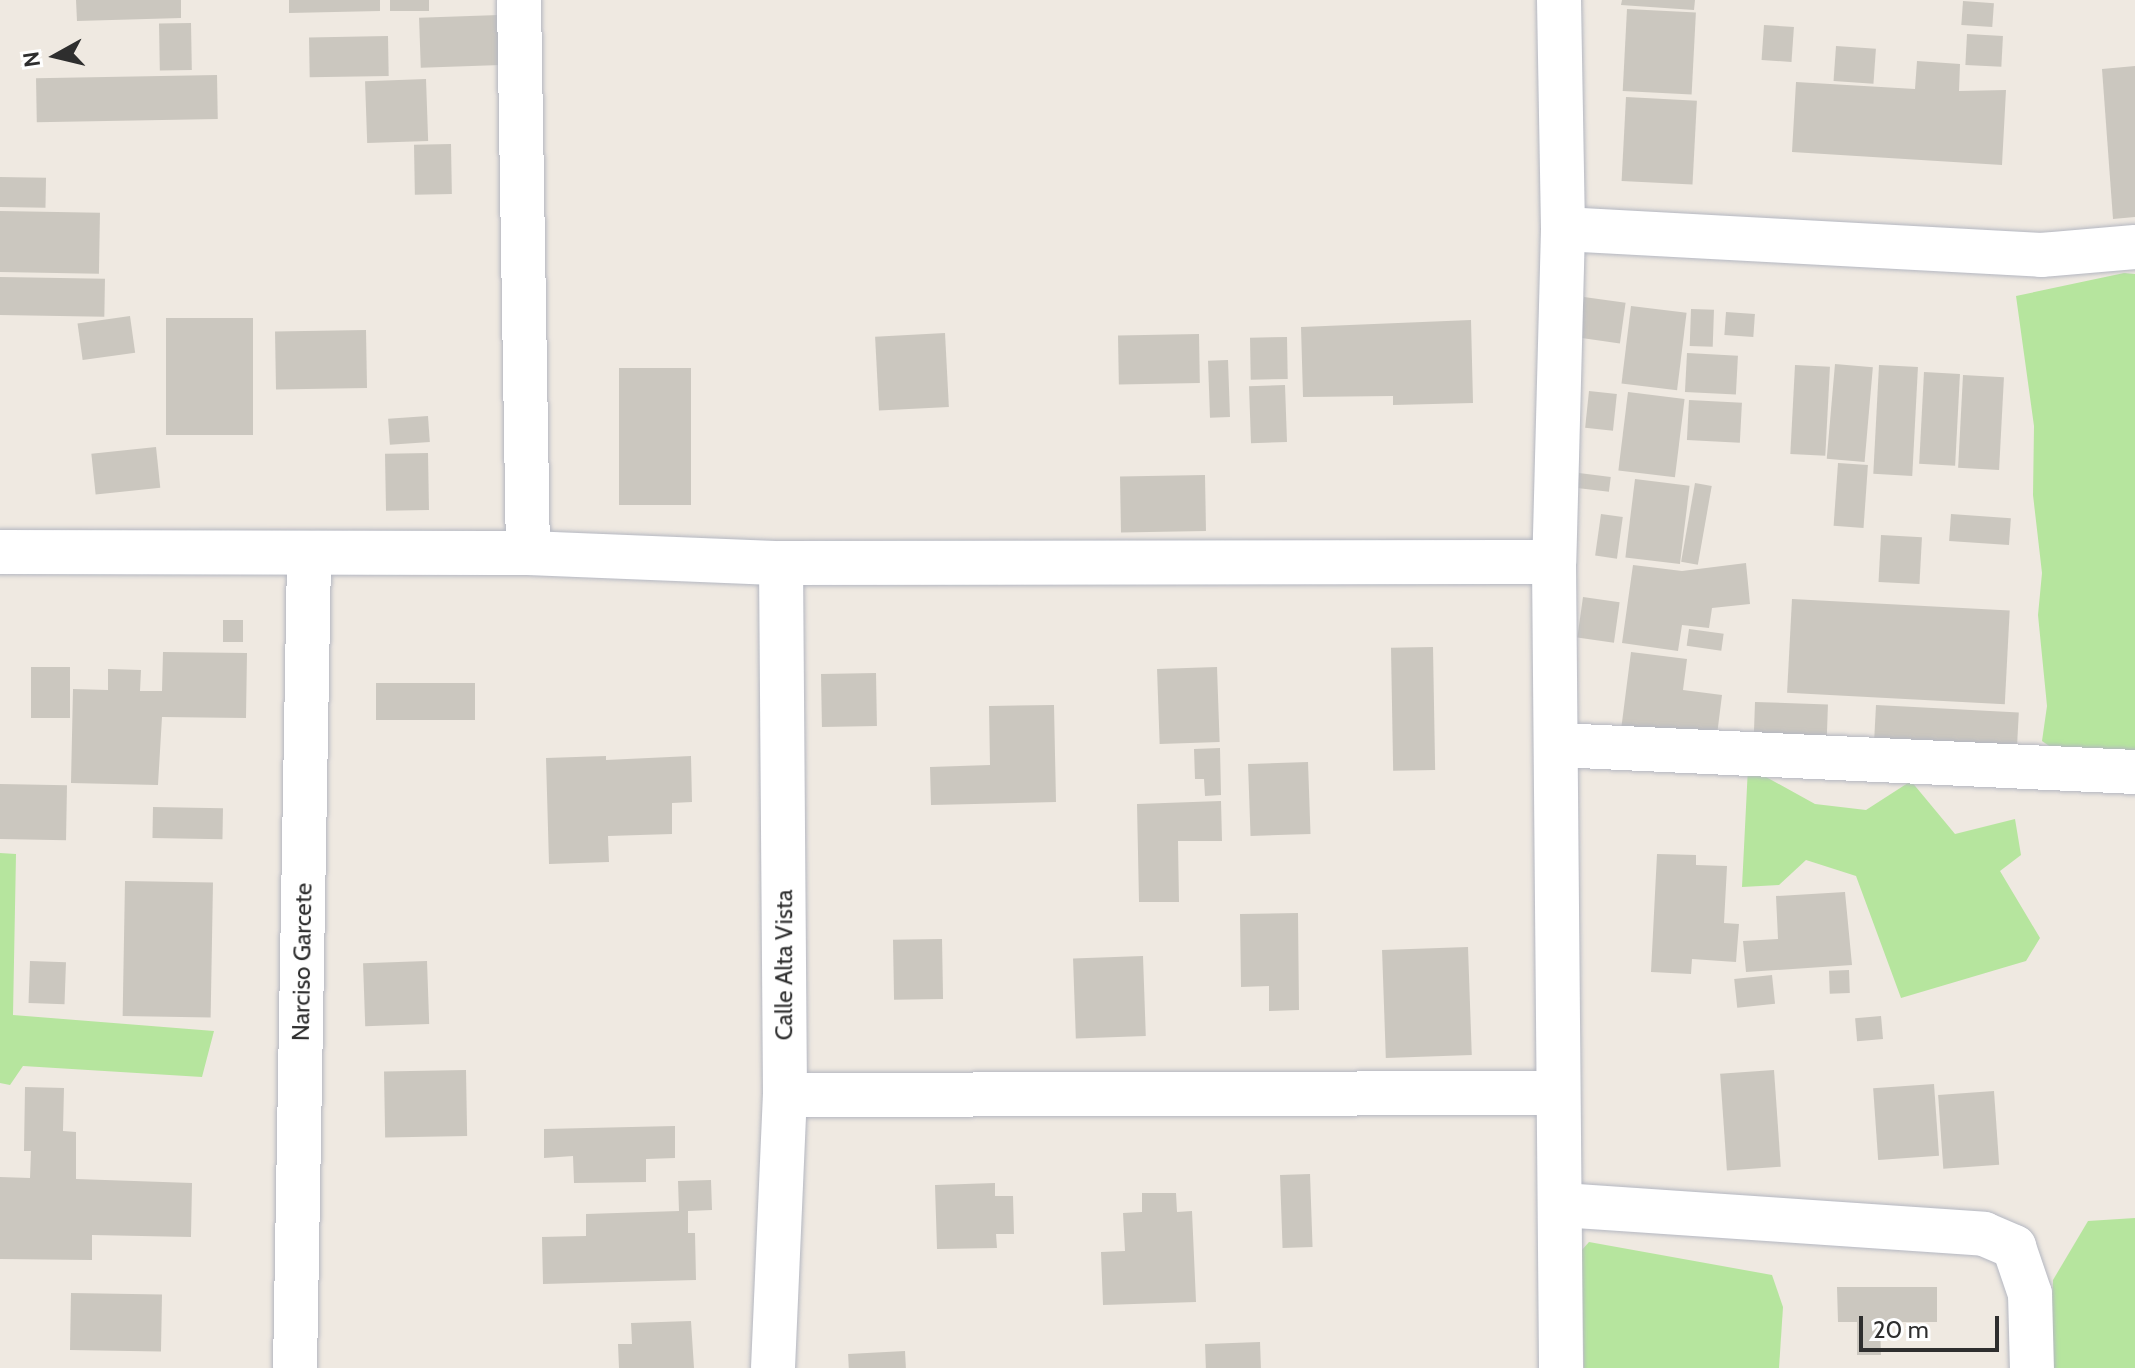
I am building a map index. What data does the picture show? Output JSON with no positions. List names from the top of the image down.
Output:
{
  "streets": {
    "street": ["Narciso Garcete", "Calle Alta Vista"]
  },
  "scale_bar": "20 m",
  "north": "left"
}
